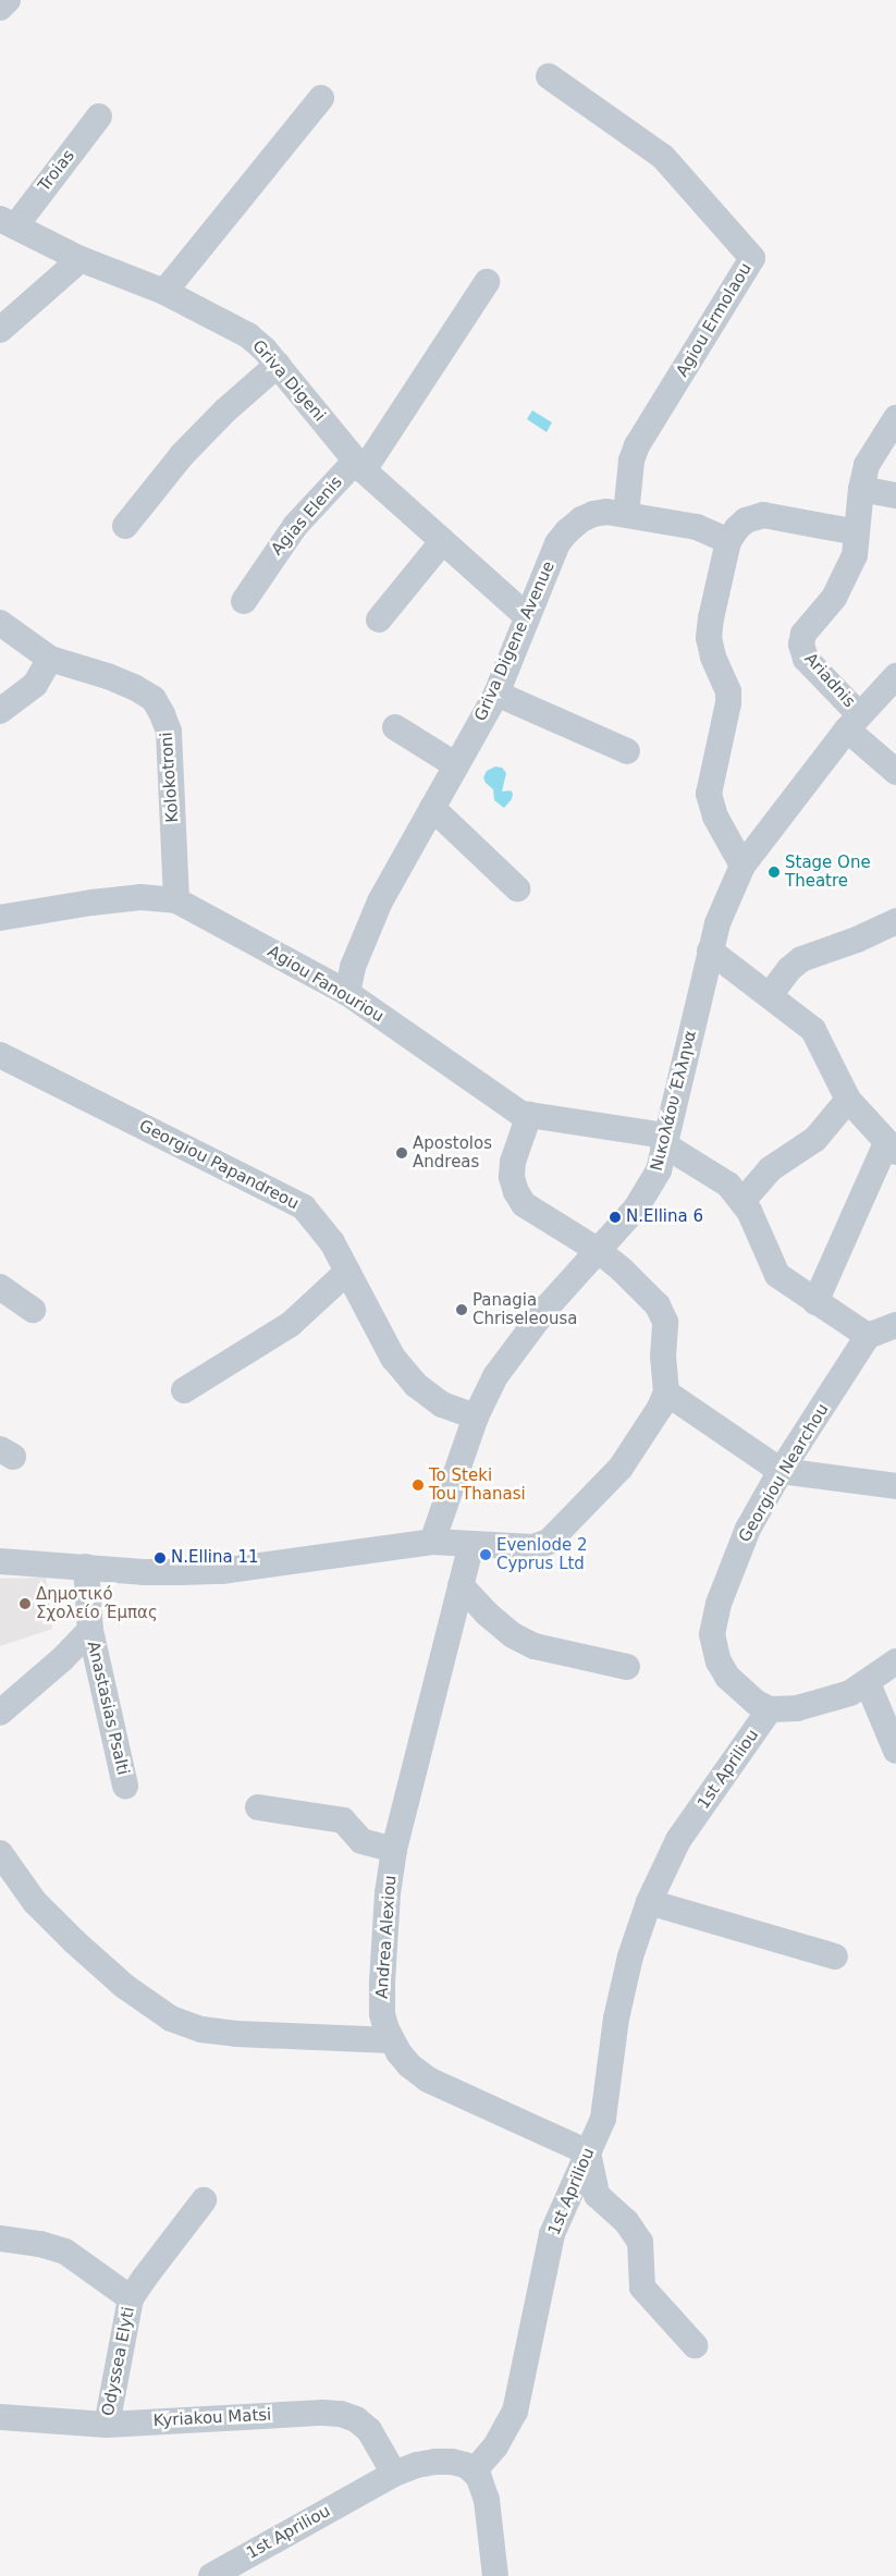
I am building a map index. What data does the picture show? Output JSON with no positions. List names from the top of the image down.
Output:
{
  "streets": {
    "street": [
      "Troias",
      "Agiou Ermolaou",
      "Griva Digeni",
      "Agias Elenis",
      "Griva Digene Avenue",
      "Ariadnis",
      "Kolokotroni",
      "Agiou Fanouriou",
      "Νικολάου Έλληνα",
      "Georgiou Papandreou",
      "Georgiou Nearchou",
      "Anastasias Psalti",
      "1st Apriliou",
      "Andrea Alexiou",
      "Odyssea Elyti",
      "Kyriakou Matsi"
    ]
  },
  "crossings": [
    ["Troias", "Griva Digeni"],
    ["Agiou Ermolaou", "Griva Digene Avenue"],
    ["Griva Digeni", "Agias Elenis"],
    ["Griva Digeni", "Griva Digene Avenue"],
    ["Griva Digene Avenue", "Agiou Fanouriou"],
    ["Ariadnis", "Νικολάου Έλληνα"],
    ["Kolokotroni", "Agiou Fanouriou"],
    ["Agiou Fanouriou", "Νικολάου Έλληνα"],
    ["Νικολάου Έλληνα", "Georgiou Papandreou"],
    ["Georgiou Nearchou", "1st Apriliou"],
    ["1st Apriliou", "Andrea Alexiou"],
    ["1st Apriliou", "Kyriakou Matsi"],
    ["Odyssea Elyti", "Kyriakou Matsi"]
  ],
  "places": [
    "Stage One Theatre",
    "Apostolos Andreas",
    "N.Ellina 6",
    "Panagia Chriseleousa",
    "To Steki Tou Thanasi",
    "Evenlode 2 Cyprus Ltd",
    "N.Ellina 11",
    "Δημοτικό Σχολείο Έμπας"
  ]
}
